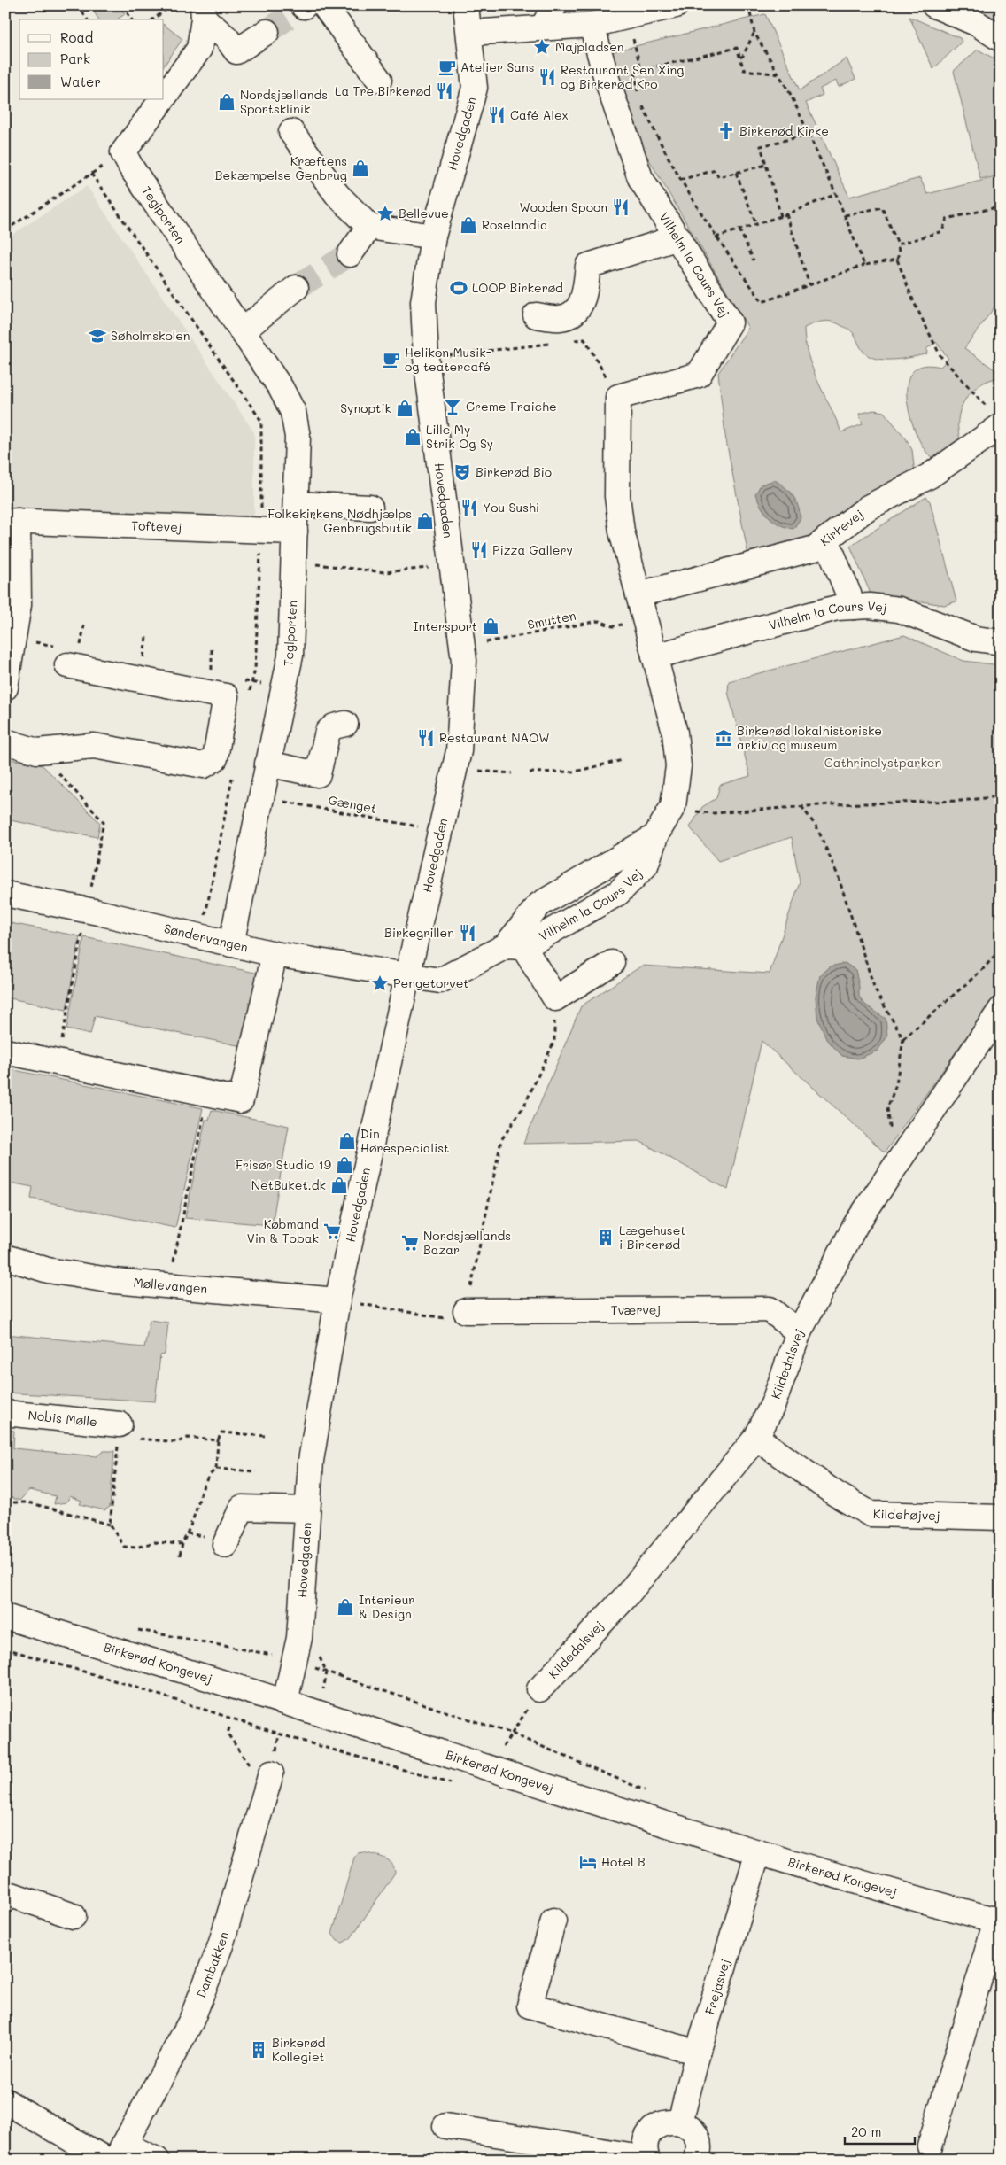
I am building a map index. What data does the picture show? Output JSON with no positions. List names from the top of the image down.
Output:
{
  "streets": {
    "street": [
      "Hovedgaden",
      "Teglporten",
      "Vilhelm la Cours Vej",
      "Toftevej",
      "Kirkevej",
      "Søndervangen",
      "Møllevangen",
      "Tværvej",
      "Kildedalsvej",
      "Nobis Mølle",
      "Kildehøjvej",
      "Birkerød Kongevej",
      "Dambakken",
      "Frejasvej"
    ],
    "path": ["Smutten", "Gænget"]
  },
  "crossings": [
    ["Hovedgaden", "Vilhelm la Cours Vej"],
    ["Hovedgaden", "Smutten"],
    ["Hovedgaden", "Gænget"],
    ["Hovedgaden", "Søndervangen"],
    ["Hovedgaden", "Møllevangen"],
    ["Hovedgaden", "Birkerød Kongevej"],
    ["Teglporten", "Toftevej"],
    ["Teglporten", "Gænget"],
    ["Teglporten", "Søndervangen"],
    ["Vilhelm la Cours Vej", "Kirkevej"],
    ["Vilhelm la Cours Vej", "Smutten"],
    ["Vilhelm la Cours Vej", "Søndervangen"],
    ["Tværvej", "Kildedalsvej"],
    ["Kildedalsvej", "Kildehøjvej"],
    ["Birkerød Kongevej", "Frejasvej"]
  ],
  "parks": ["Cathrinelystparken"],
  "places": {
    "place": ["Majpladsen", "Bellevue", "Pengetorvet"],
    "cafe": ["Atelier Sans", "Helikon Musik- og teatercafé"],
    "restaurant": [
      "Restaurant Sen Xing og Birkerød Kro",
      "La Tre Birkerød",
      "Café Alex",
      "Wooden Spoon",
      "You Sushi",
      "Pizza Gallery",
      "Restaurant NAOW",
      "Birkegrillen"
    ],
    "shop": [
      "Nordsjællands Sportsklinik",
      "Kræftens Bekæmpelse Genbrug",
      "Roselandia",
      "Synoptik",
      "Lille My Strik Og Sy",
      "Folkekirkens Nødhjælps Genbrugsbutik",
      "Intersport",
      "Din Hørespecialist",
      "Frisør Studio 19",
      "NetBuket.dk",
      "Interieur & Design"
    ],
    "church": ["Birkerød Kirke"],
    "sports": ["LOOP Birkerød"],
    "school or university": ["Søholmskolen"],
    "bar": ["Creme Fraiche"],
    "theatre": ["Birkerød Bio"],
    "museum": ["Birkerød lokalhistoriske arkiv og museum"],
    "supermarket": ["Købmand Vin & Tobak", "Nordsjællands Bazar"],
    "building": ["Lægehuset i Birkerød", "Birkerød Kollegiet"],
    "hotel": ["Hotel B"]
  },
  "legend": ["Road", "Park", "Water"],
  "scale_bar": "20 m"
}
